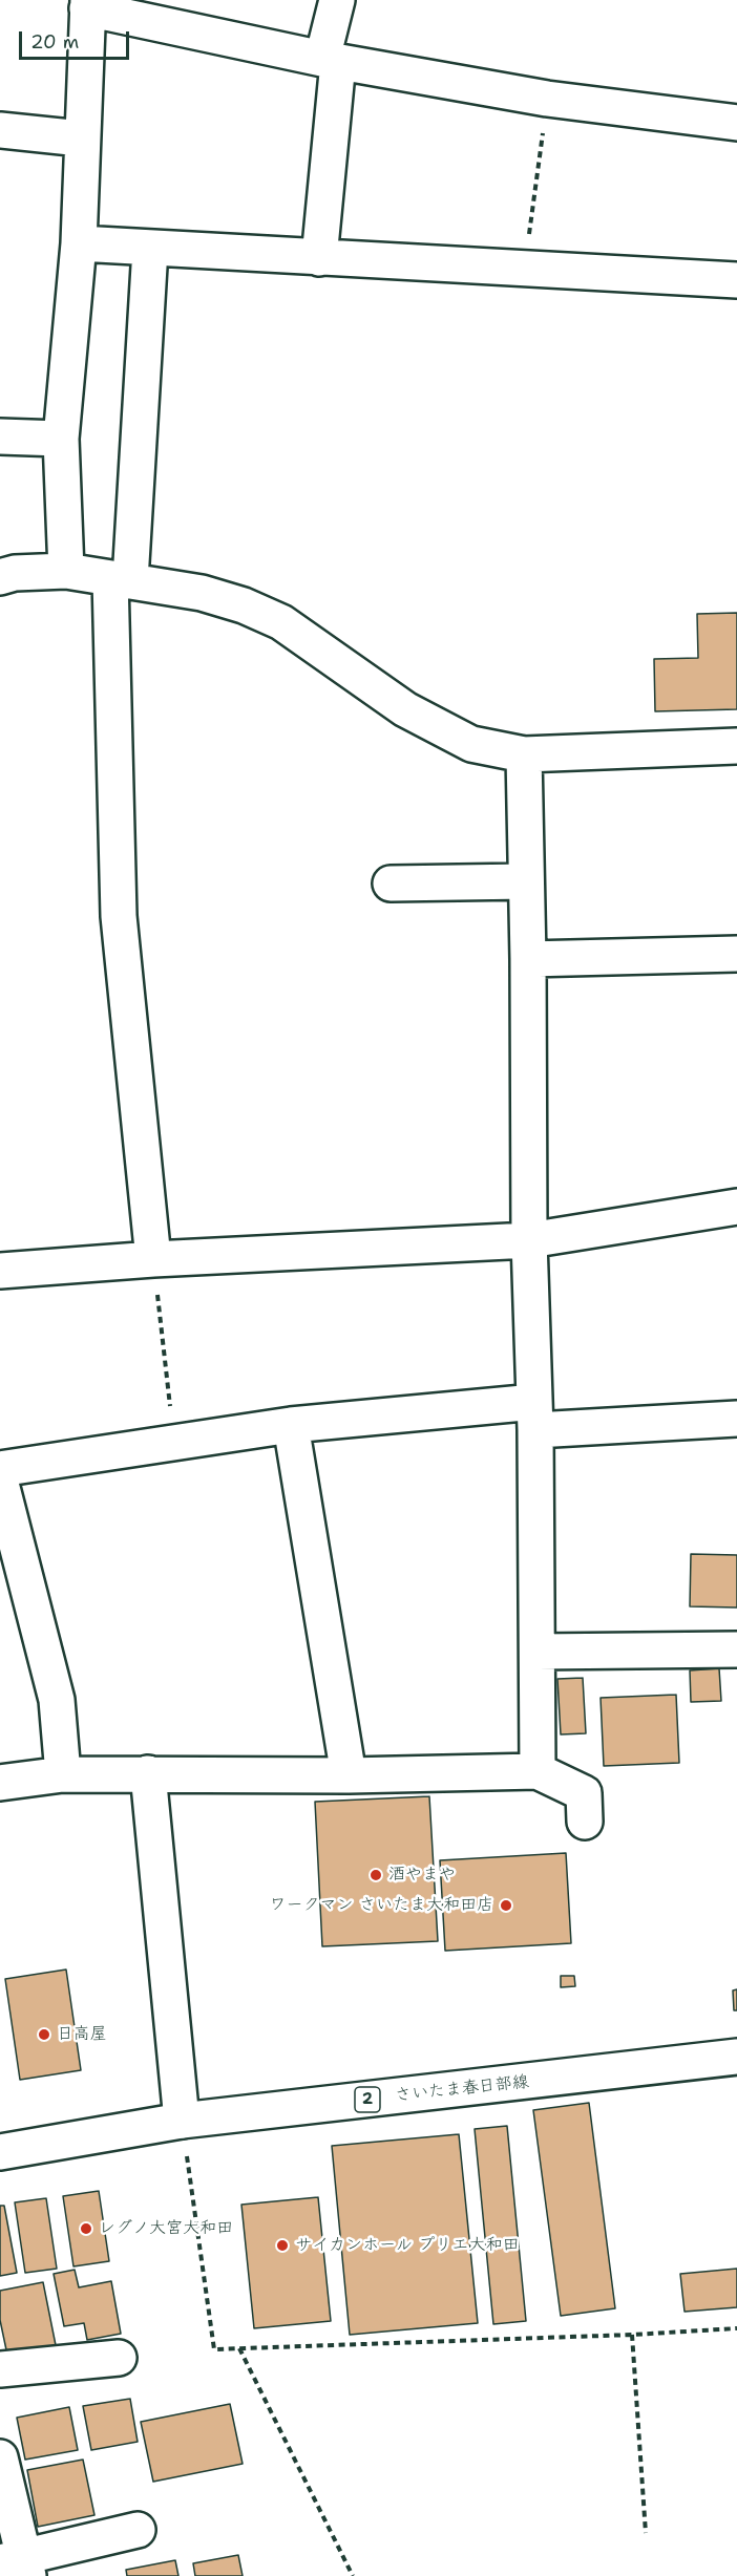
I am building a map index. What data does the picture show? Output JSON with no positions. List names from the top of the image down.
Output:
{
  "streets": {
    "street": ["さいたま春日部線", "2"]
  },
  "places": [
    "酒やまや",
    "ワークマン さいたま大和田店",
    "日高屋",
    "レグノ大宮大和田",
    "サイカンホール プリエ大和田"
  ],
  "scale_bar": "20 m"
}
